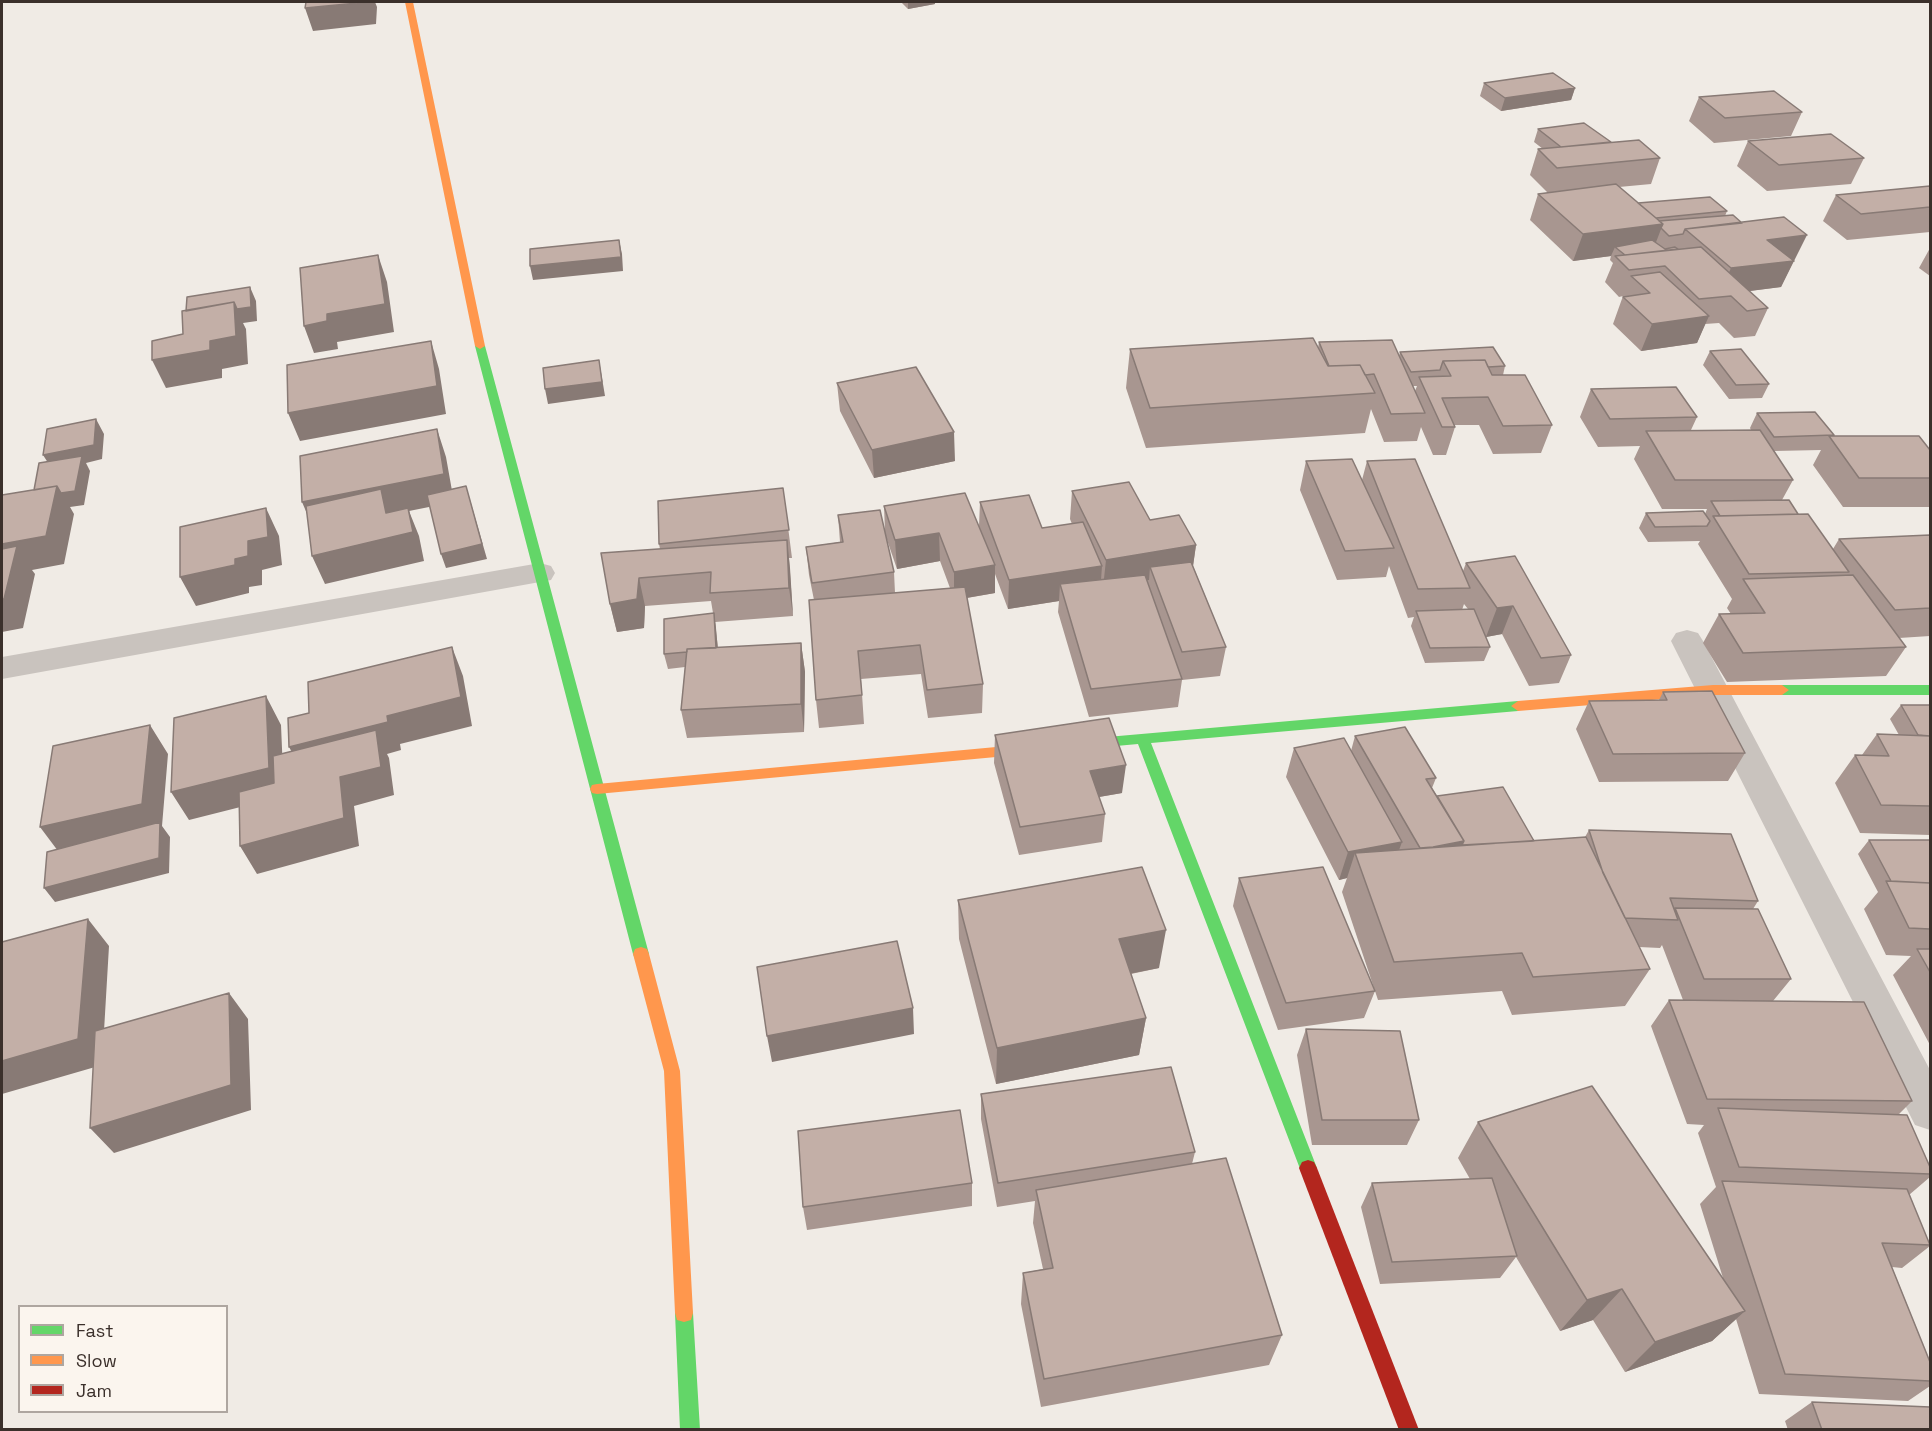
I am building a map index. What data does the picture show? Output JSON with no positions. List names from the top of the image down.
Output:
{
  "legend": ["Fast", "Slow", "Jam"]
}
